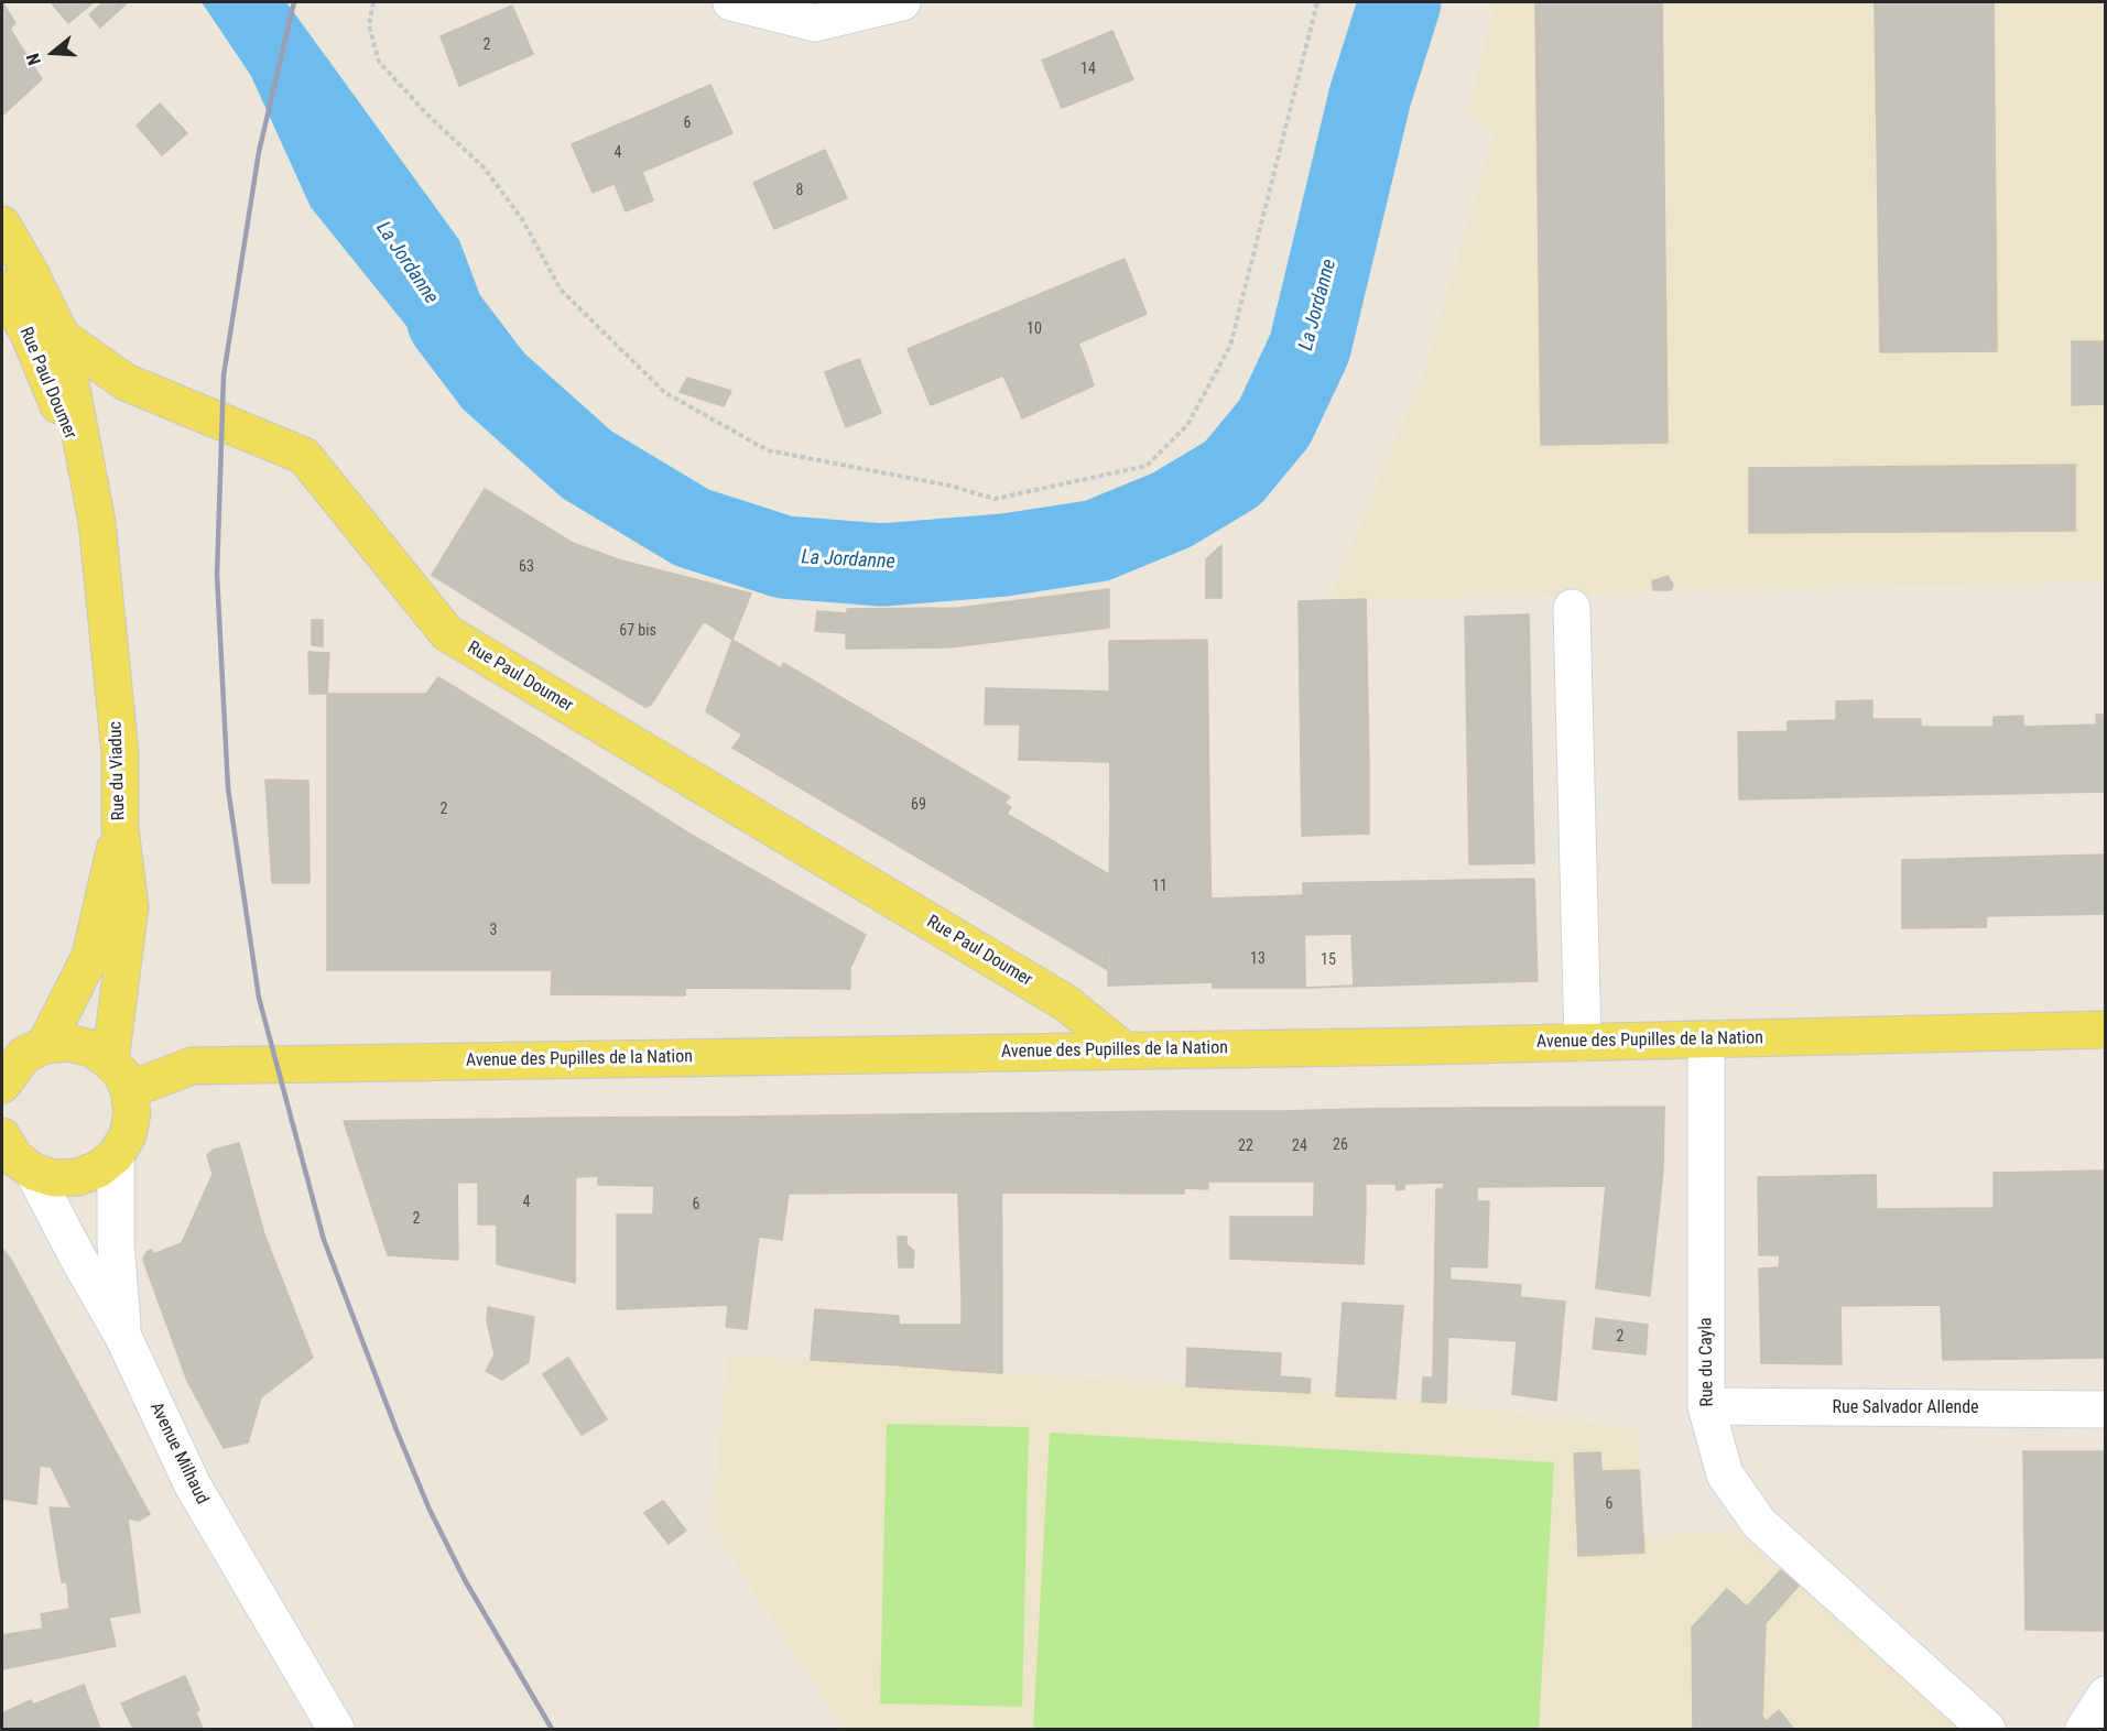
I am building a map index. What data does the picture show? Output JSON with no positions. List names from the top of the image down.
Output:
{
  "streets": {
    "main road": ["Rue Paul Doumer", "Rue du Viaduc", "Avenue des Pupilles de la Nation"],
    "street": ["Rue du Cayla", "Rue Salvador Allende", "Avenue Milhaud"]
  },
  "crossings": [
    ["Rue Paul Doumer", "Rue du Viaduc"],
    ["Rue Paul Doumer", "Avenue des Pupilles de la Nation"],
    ["Rue du Viaduc", "Avenue des Pupilles de la Nation"],
    ["Avenue des Pupilles de la Nation", "Rue du Cayla"],
    ["Rue du Cayla", "Rue Salvador Allende"]
  ],
  "water": ["La Jordanne"],
  "house_numbers": [
    "2",
    "14",
    "6",
    "4",
    "8",
    "10",
    "63",
    "67 bis",
    "69",
    "2",
    "11",
    "3",
    "13",
    "15",
    "26",
    "22",
    "24",
    "4",
    "6",
    "2",
    "2",
    "6"
  ],
  "north": "left"
}
